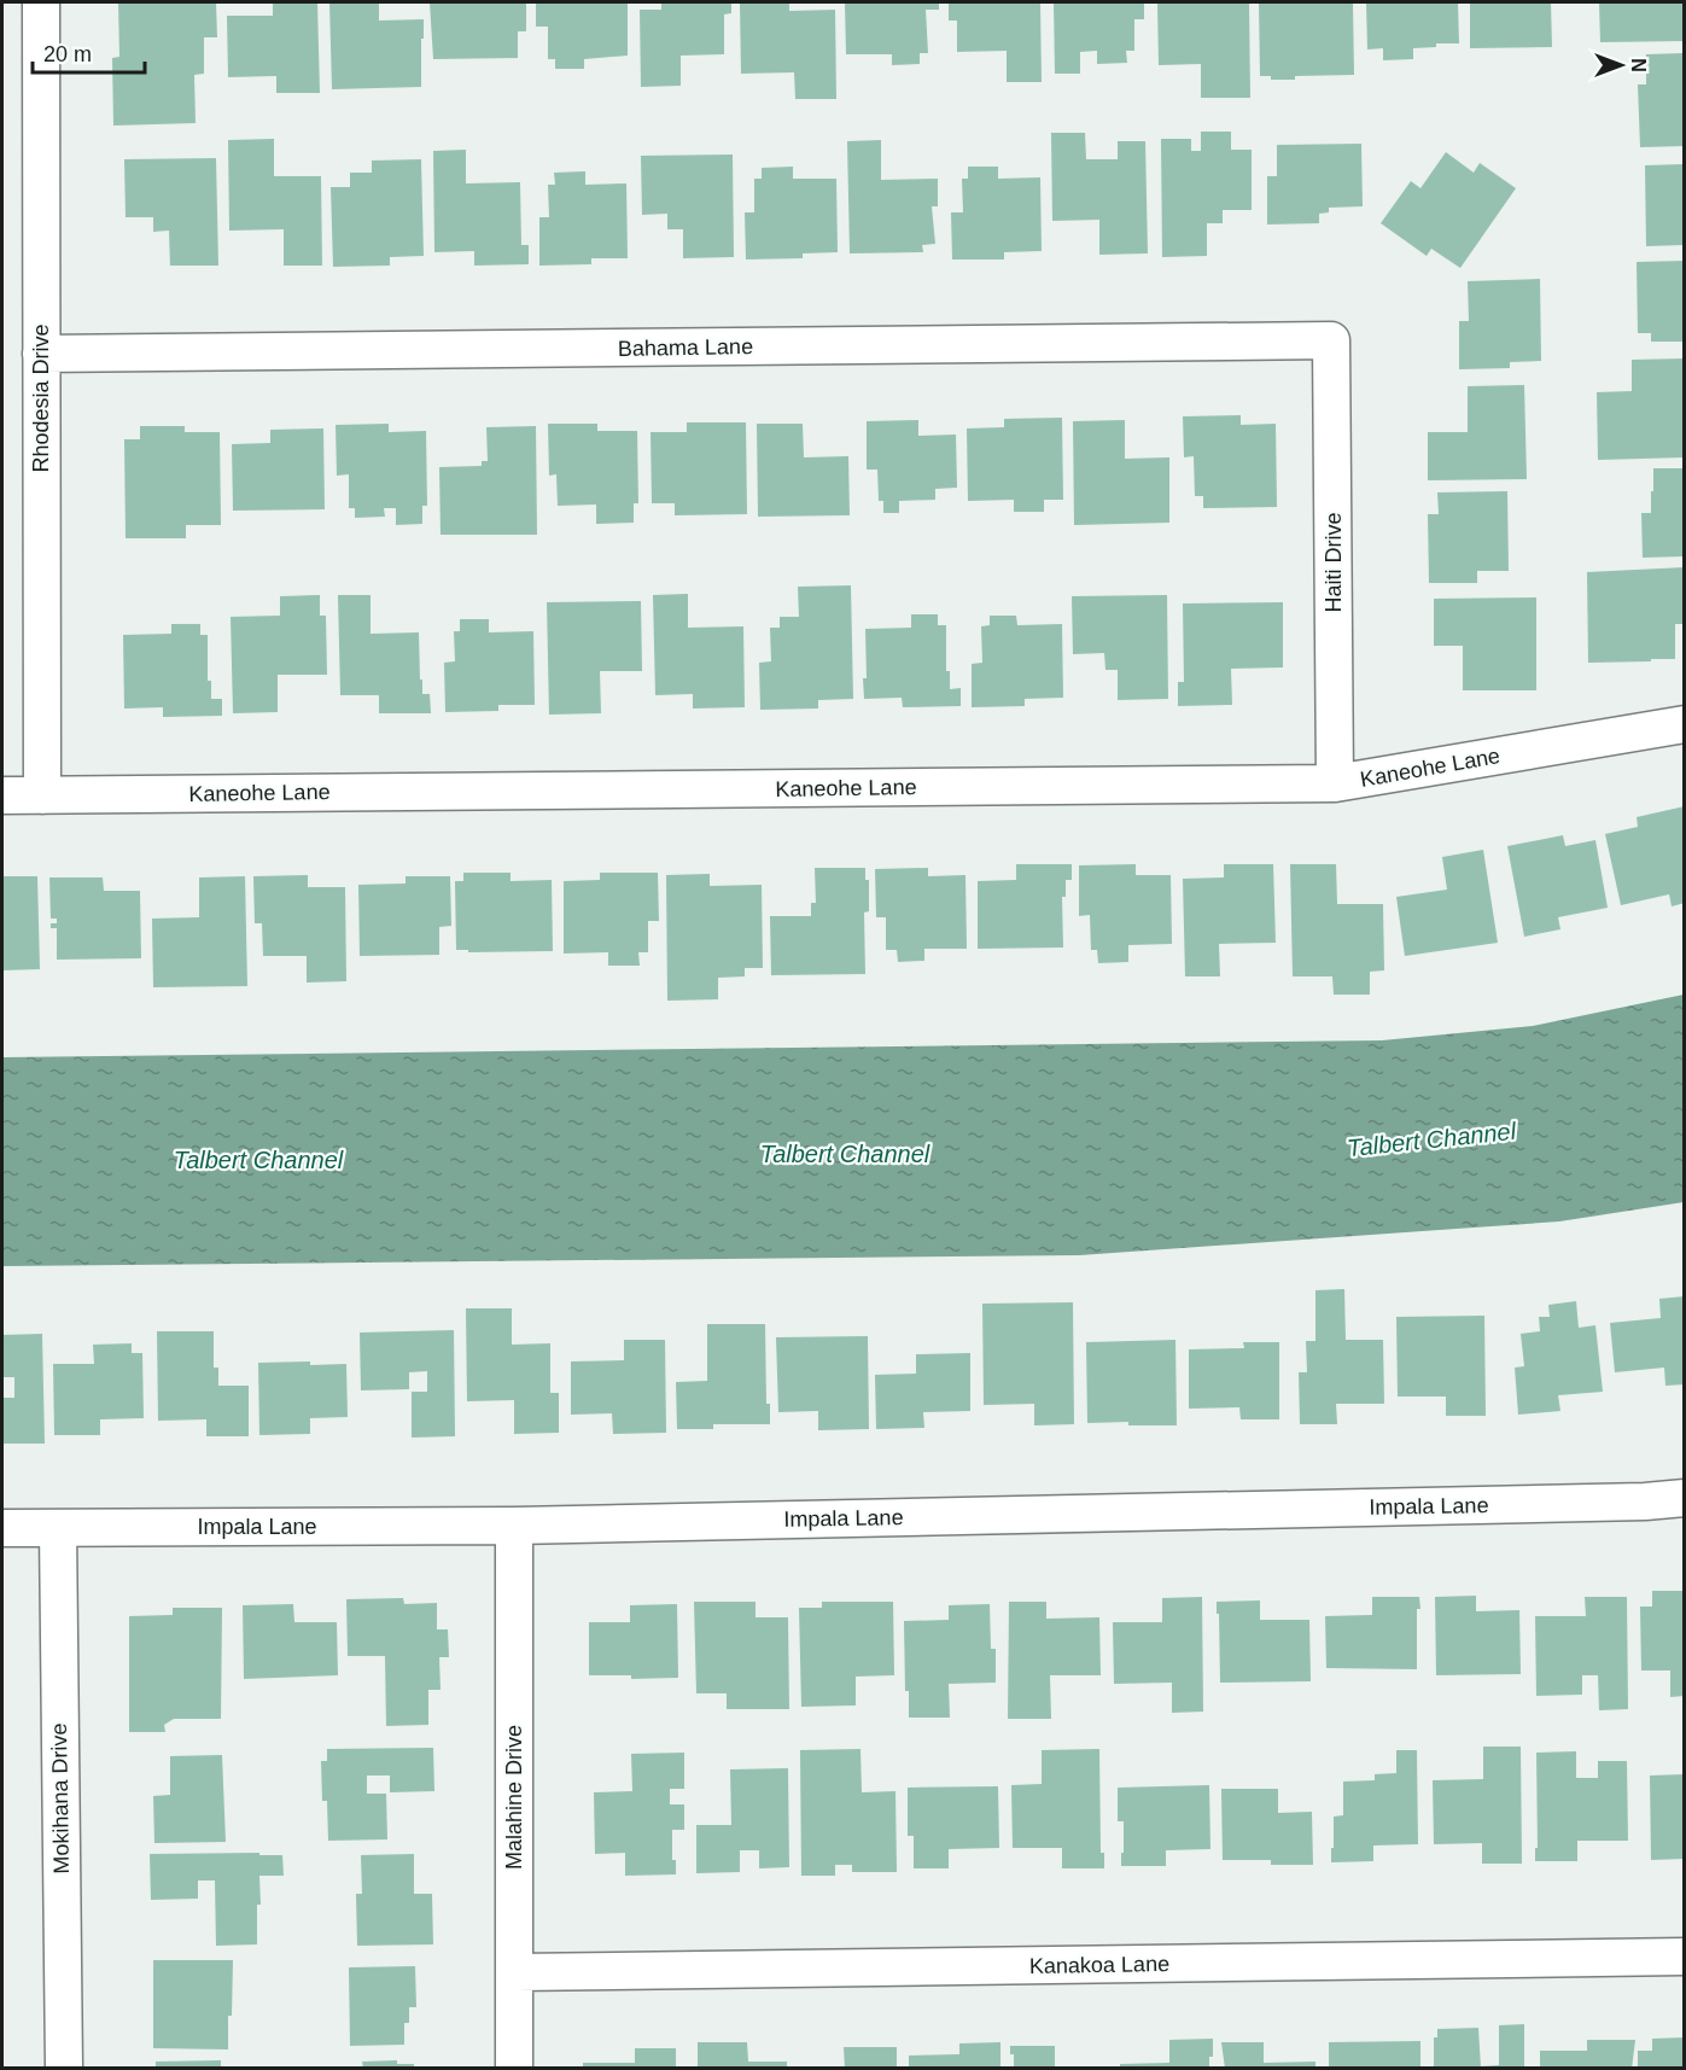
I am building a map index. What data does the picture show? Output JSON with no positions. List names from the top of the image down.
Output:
{
  "streets": {
    "street": [
      "Bahama Lane",
      "Rhodesia Drive",
      "Haiti Drive",
      "Kaneohe Lane",
      "Impala Lane",
      "Malahine Drive",
      "Mokihana Drive",
      "Kanakoa Lane"
    ]
  },
  "crossings": [
    ["Bahama Lane", "Rhodesia Drive"],
    ["Bahama Lane", "Haiti Drive"],
    ["Rhodesia Drive", "Kaneohe Lane"],
    ["Haiti Drive", "Kaneohe Lane"],
    ["Impala Lane", "Malahine Drive"],
    ["Impala Lane", "Mokihana Drive"],
    ["Malahine Drive", "Kanakoa Lane"]
  ],
  "water": ["Talbert Channel"],
  "scale_bar": "20 m",
  "north": "right"
}
